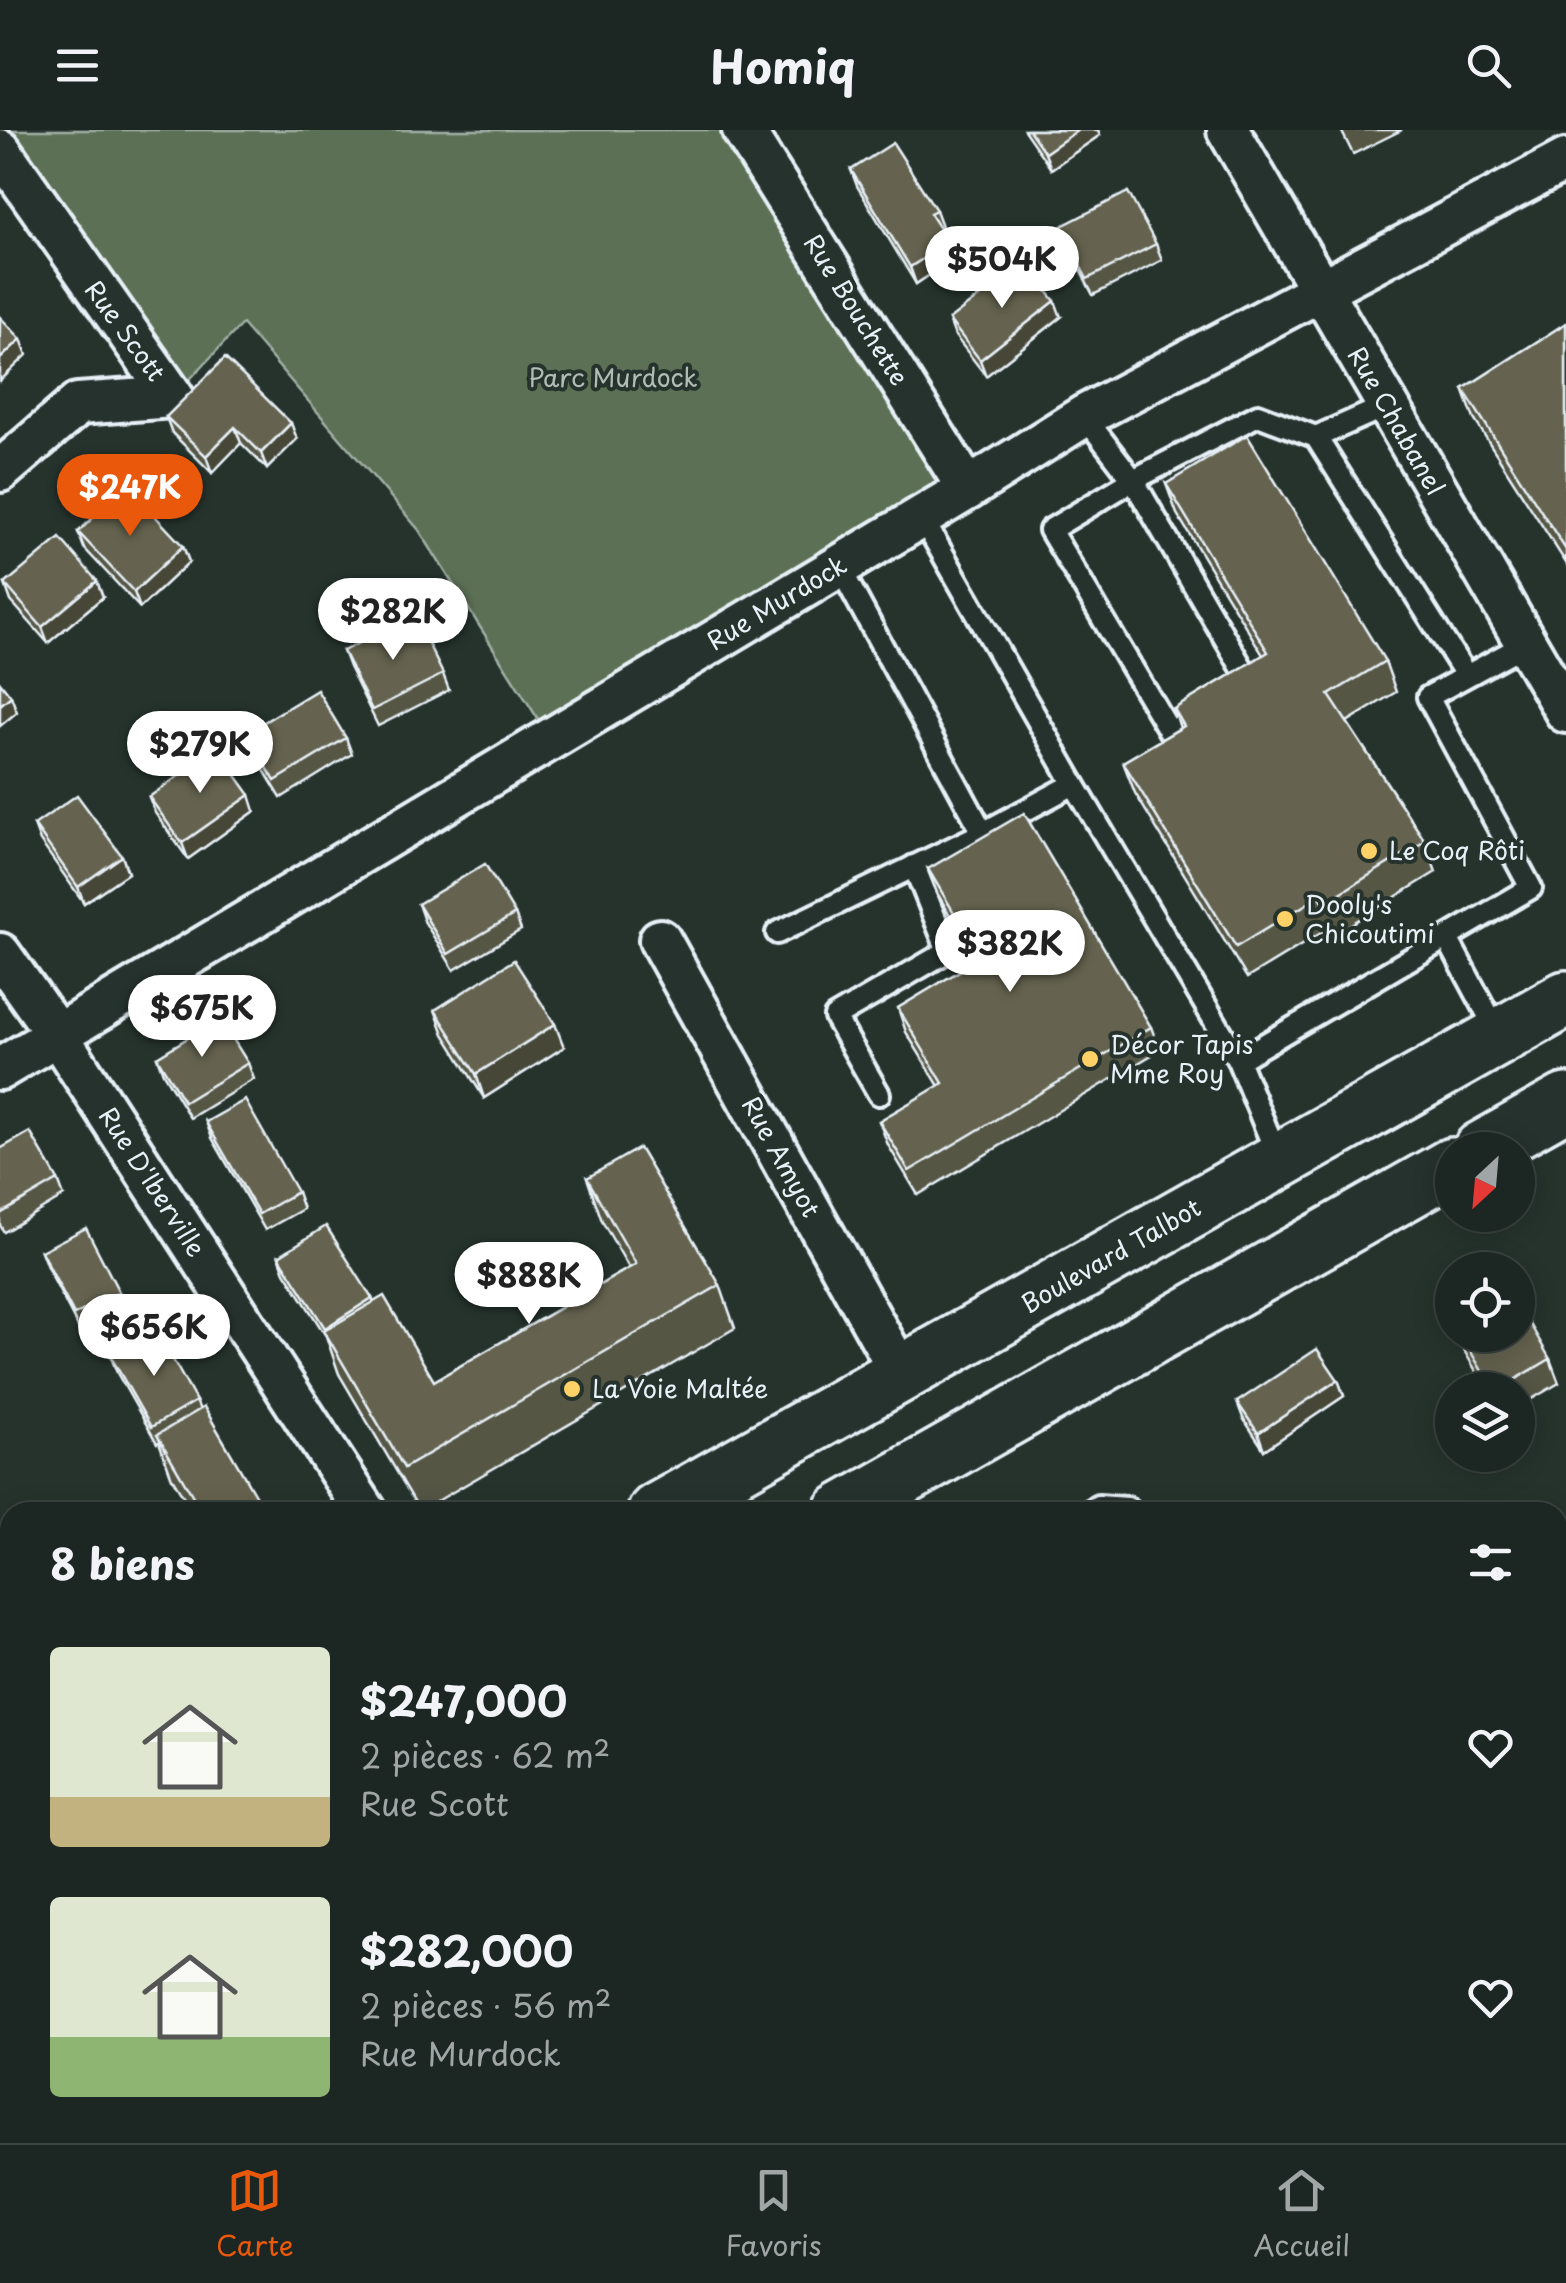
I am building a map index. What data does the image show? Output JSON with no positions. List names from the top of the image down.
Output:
{
  "streets": {
    "main road": ["Boulevard Talbot"],
    "street": [
      "Rue Bouchette",
      "Rue Scott",
      "Rue Chabanel",
      "Rue Murdock",
      "Rue Amyot",
      "Rue D'Iberville"
    ]
  },
  "crossings": [
    ["Rue Bouchette", "Rue Murdock"],
    ["Rue Chabanel", "Rue Murdock"],
    ["Rue Murdock", "Rue D'Iberville"],
    ["Rue Amyot", "Boulevard Talbot"]
  ],
  "parks": ["Parc Murdock"],
  "places": [
    "Le Coq Rôti",
    "Dooly's Chicoutimi",
    "Décor Tapis Mme Roy",
    "La Voie Maltée"
  ],
  "north": "bottom left",
  "page": {
    "header": "Homiq",
    "price": [
      "$504K",
      "$247K",
      "$282K",
      "$279K",
      "$382K",
      "$675K",
      "$888K",
      "$656K"
    ],
    "heading": "8 biens",
    "list": [
      {
        "name": "$247,000",
        "note": "2 pièces · 62 m² · Rue Scott"
      },
      {
        "name": "$282,000",
        "note": "2 pièces · 56 m² · Rue Murdock"
      }
    ],
    "tabs": ["Carte", "Favoris", "Accueil"]
  }
}
